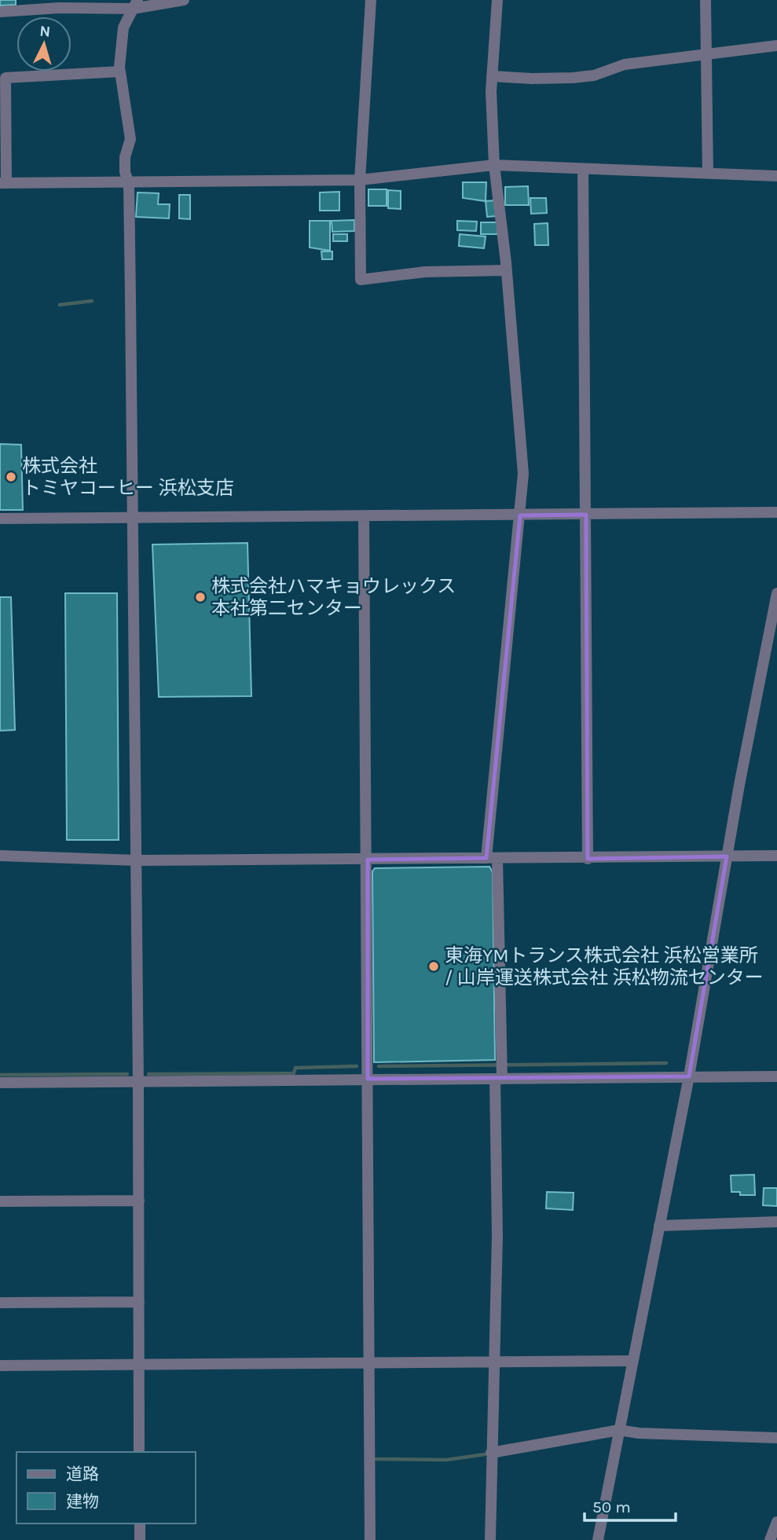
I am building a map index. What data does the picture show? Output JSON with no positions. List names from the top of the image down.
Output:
{
  "places": ["株式会社 トミヤコーヒー 浜松支店", "株式会社ハマキョウレックス 本社第二センター", "東海YMトランス株式会社 浜松営業所 / 山岸運送株式会社 浜松物流センター"],
  "legend": ["道路", "建物"],
  "scale_bar": "50 m",
  "north": "top"
}
